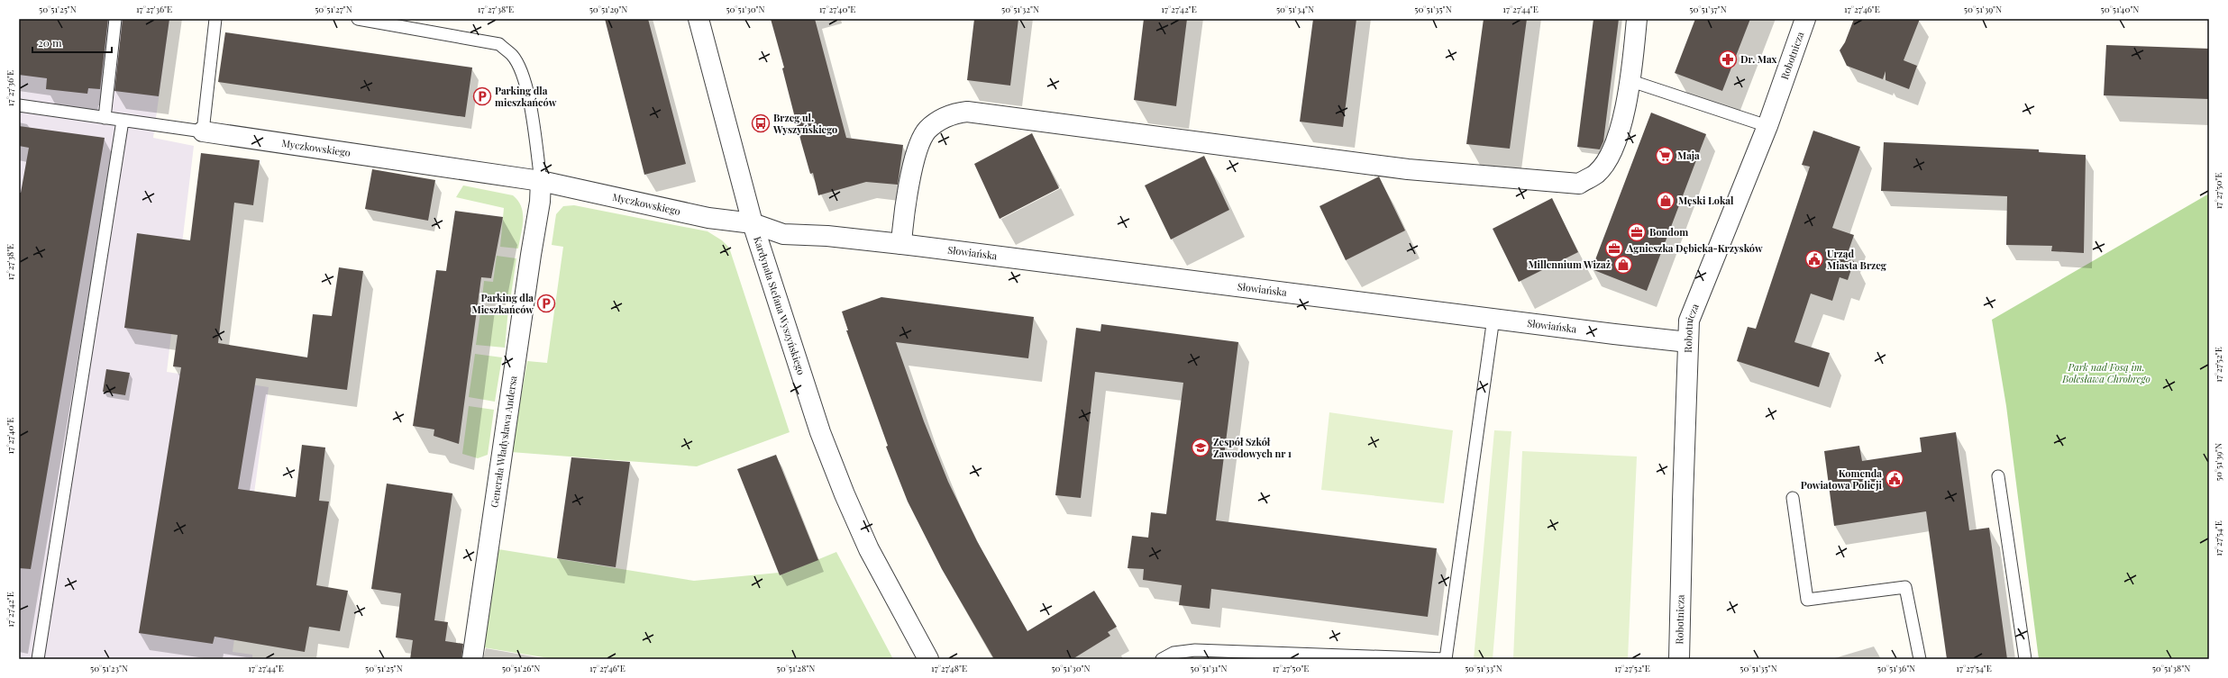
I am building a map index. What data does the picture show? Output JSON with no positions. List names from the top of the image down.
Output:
{
  "streets": {
    "street": [
      "Robotnicza",
      "Myczkowskiego",
      "Słowiańska",
      "Kardynała Stefana Wyszyńskiego",
      "Generała Władysława Andersa"
    ]
  },
  "crossings": [
    ["Robotnicza", "Słowiańska"],
    ["Myczkowskiego", "Słowiańska"],
    ["Myczkowskiego", "Kardynała Stefana Wyszyńskiego"],
    ["Myczkowskiego", "Generała Władysława Andersa"],
    ["Słowiańska", "Kardynała Stefana Wyszyńskiego"]
  ],
  "parks": ["Park nad Fosą im. Bolesława Chrobrego"],
  "places": {
    "pharmacy": ["Dr. Max"],
    "parking": ["Parking dla mieszkańców", "Parking dla Mieszkańców"],
    "bus stop": ["Brzeg ul. Wyszyńskiego"],
    "supermarket": ["Maja"],
    "shop": ["Męski Lokal", "Millennium Wizaż"],
    "office": ["Bondom", "Agnieszka Dębicka-Krzysków"],
    "public building": ["Urząd Miasta Brzeg", "Komenda Powiatowa Policji"],
    "school or university": ["Zespół Szkół Zawodowych nr 1"]
  },
  "scale_bar": "20 m",
  "coordinates": [
    "50°51'25\"N",
    "17°27'36\"E",
    "50°51'27\"N",
    "17°27'38\"E",
    "50°51'29\"N",
    "50°51'30\"N",
    "17°27'40\"E",
    "50°51'32\"N",
    "17°27'42\"E",
    "50°51'34\"N",
    "50°51'35\"N",
    "17°27'44\"E",
    "50°51'37\"N",
    "17°27'46\"E",
    "50°51'39\"N",
    "50°51'40\"N",
    "17°27'50\"E",
    "17°27'52\"E",
    "17°27'54\"E",
    "50°51'23\"N",
    "50°51'26\"N",
    "50°51'28\"N",
    "17°27'48\"E",
    "50°51'31\"N",
    "50°51'33\"N",
    "50°51'36\"N",
    "50°51'38\"N"
  ]
}
